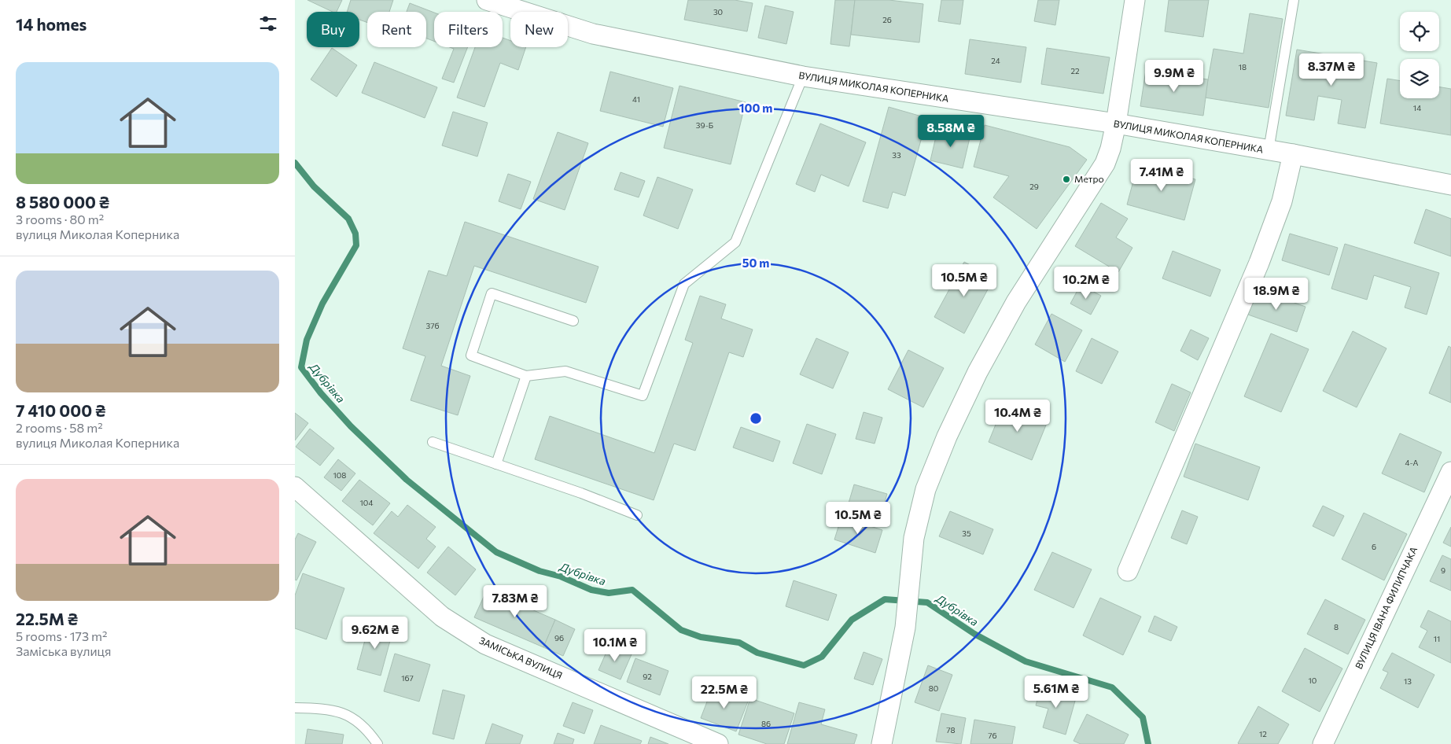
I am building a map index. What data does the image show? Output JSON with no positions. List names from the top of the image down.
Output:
{
  "streets": {
    "street": ["ВУЛИЦЯ МИКОЛАЯ КОПЕРНИКА", "ВУЛИЦЯ ІВАНА ФИЛИПЧАКА", "ЗАМІСЬКА ВУЛИЦЯ"]
  },
  "water": ["Дубрівка"],
  "places": ["Метро"],
  "house_numbers": [
    "30",
    "26",
    "24",
    "18",
    "22",
    "41",
    "14",
    "39-Б",
    "33",
    "29",
    "37б",
    "4-А",
    "108",
    "104",
    "35",
    "6",
    "9",
    "8",
    "96",
    "11",
    "92",
    "167",
    "10",
    "13",
    "80",
    "86",
    "78",
    "12",
    "76"
  ],
  "page": {
    "heading": "14 homes",
    "chip": [
      "Buy",
      "Rent",
      "Filters",
      "New"
    ],
    "list": [
      {
        "name": "8 580 000 ₴",
        "note": "3 rooms · 80 m² · вулиця Миколая Коперника"
      },
      {
        "name": "7 410 000 ₴",
        "note": "2 rooms · 58 m² · вулиця Миколая Коперника"
      },
      {
        "name": "22.5M ₴",
        "note": "5 rooms · 173 m² · Заміська вулиця"
      }
    ],
    "price": [
      "8.37M ₴",
      "9.9M ₴",
      "8.58M ₴",
      "7.41M ₴",
      "10.5M ₴",
      "10.2M ₴",
      "18.9M ₴",
      "10.4M ₴",
      "10.5M ₴",
      "7.83M ₴",
      "9.62M ₴",
      "10.1M ₴",
      "5.61M ₴",
      "22.5M ₴"
    ]
  },
  "rings": ["100 m", "50 m"]
}
